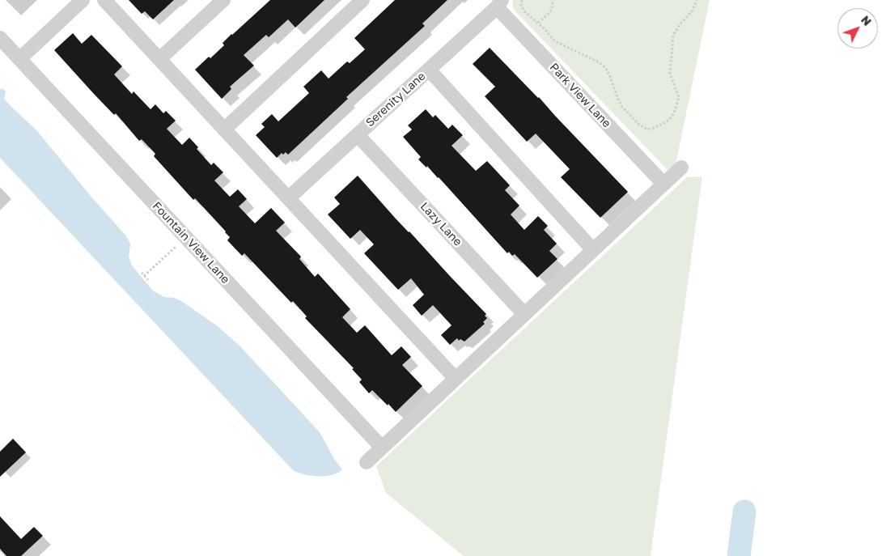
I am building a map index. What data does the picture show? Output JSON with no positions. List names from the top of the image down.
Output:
{
  "streets": {
    "street": [
      "Park View Lane",
      "Serenity Lane",
      "Lazy Lane",
      "Fountain View Lane"
    ]
  },
  "crossings": [
    ["Park View Lane", "Serenity Lane"],
    ["Serenity Lane", "Lazy Lane"]
  ],
  "north": "top right"
}
